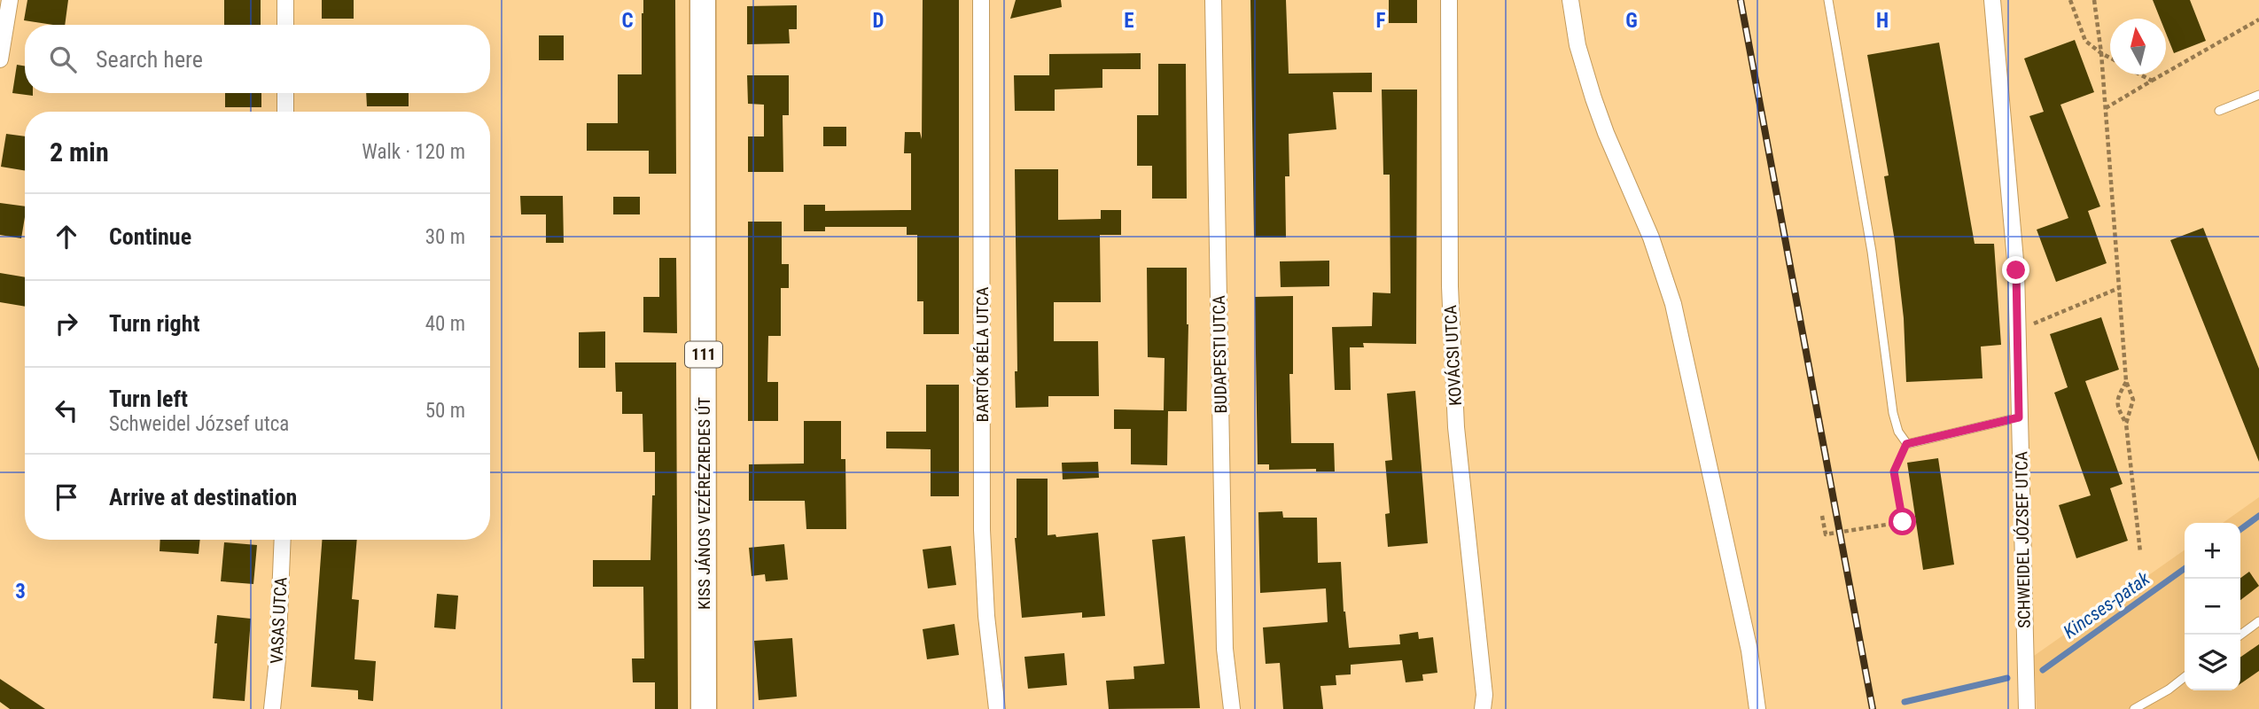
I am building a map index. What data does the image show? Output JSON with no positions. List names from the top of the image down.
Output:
{
  "streets": {
    "main road": ["111", "KISS JÁNOS VEZÉREZREDES ÚT"],
    "street": [
      "BARTÓK BÉLA UTCA",
      "BUDAPESTI UTCA",
      "KOVÁCSI UTCA",
      "SCHWEIDEL JÓZSEF UTCA",
      "VASAS UTCA"
    ]
  },
  "water": ["Kincses-patak"],
  "north": "top",
  "page": {
    "search": "Search here",
    "heading": ["2 min", "Walk · 120 m"],
    "list": [
      ["Continue", "30 m"],
      ["Turn right", "40 m"],
      ["Turn left", "Schweidel József utca", "50 m"],
      "Arrive at destination"
    ],
    "map_buttons": ["+", "−"]
  },
  "grid": {
    "columns": [
      "C",
      "D",
      "E",
      "F",
      "G",
      "H"
    ],
    "rows": ["3"]
  }
}
